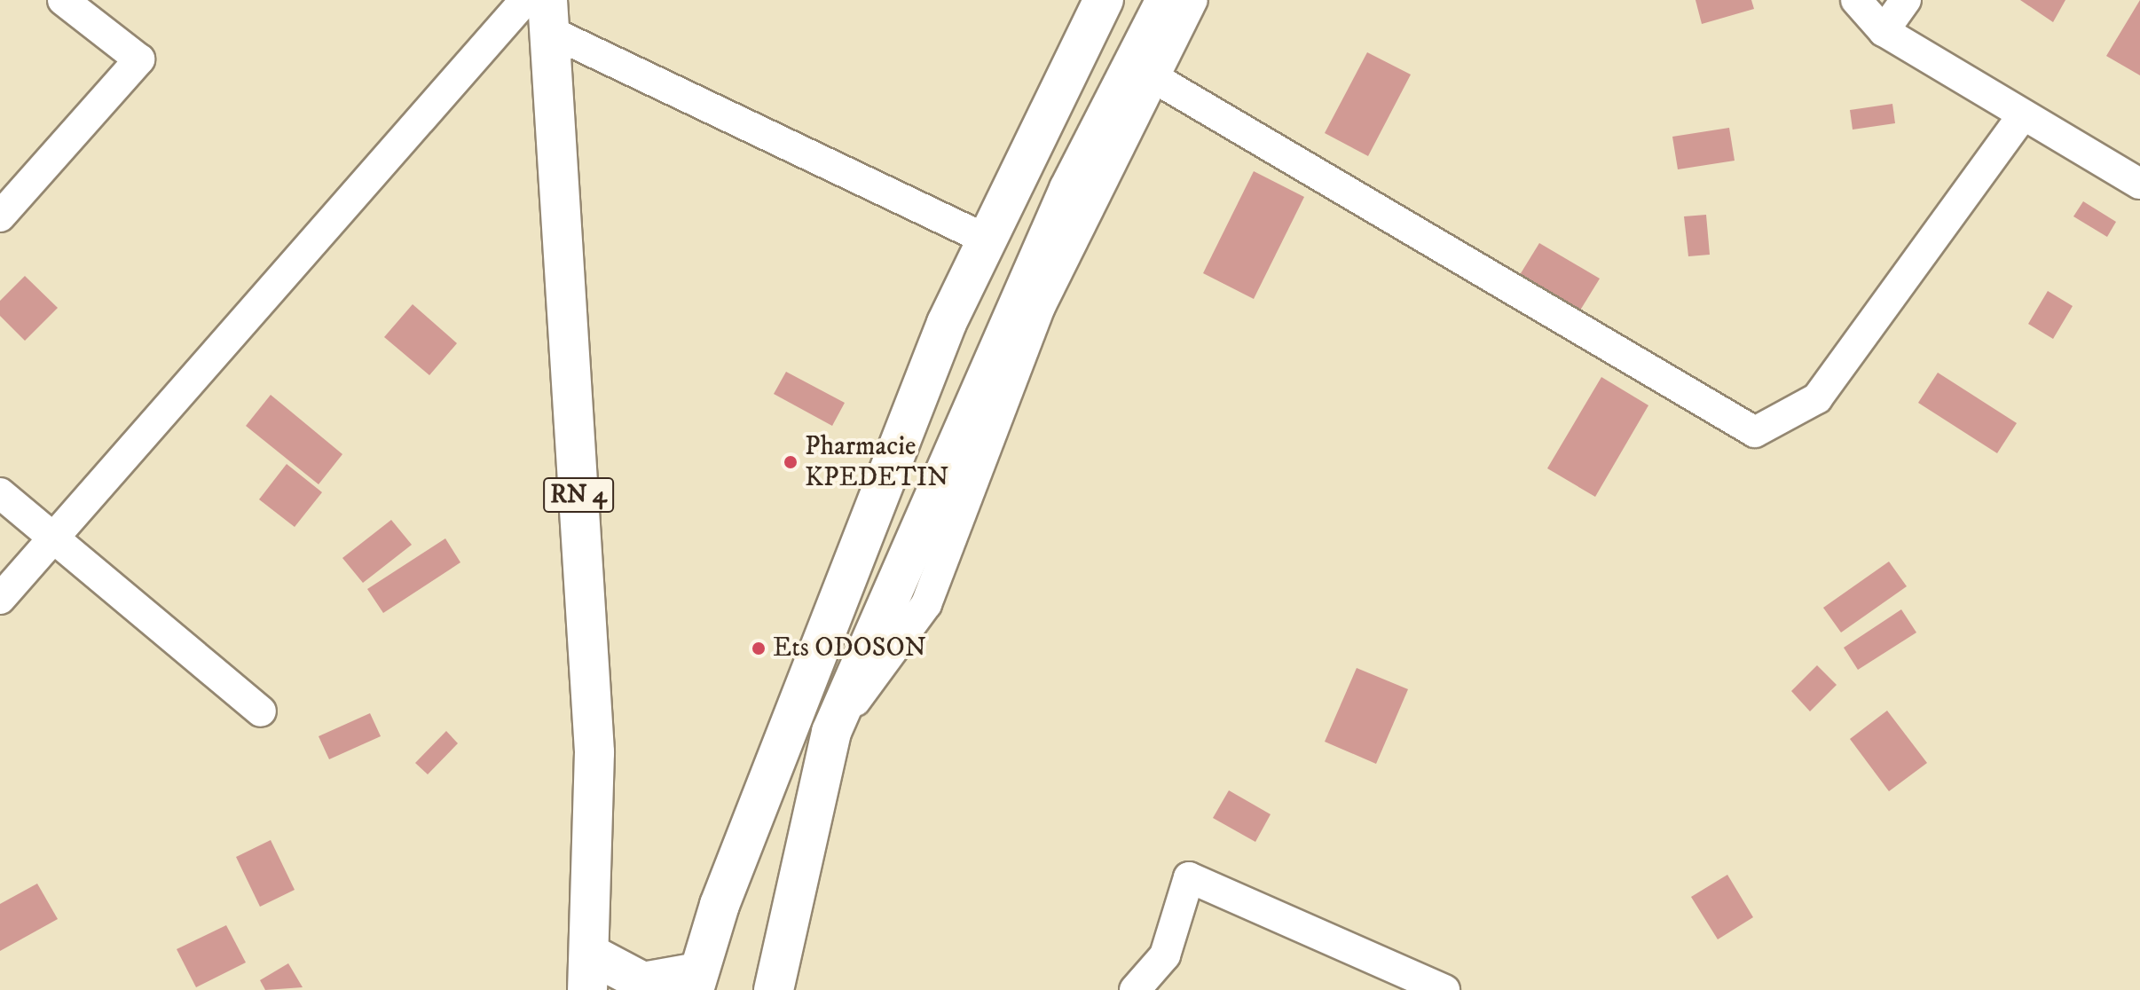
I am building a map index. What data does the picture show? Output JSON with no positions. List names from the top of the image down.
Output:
{
  "streets": {
    "main road": ["RN 4"]
  },
  "places": ["Pharmacie KPEDETIN", "Ets ODOSON"]
}
